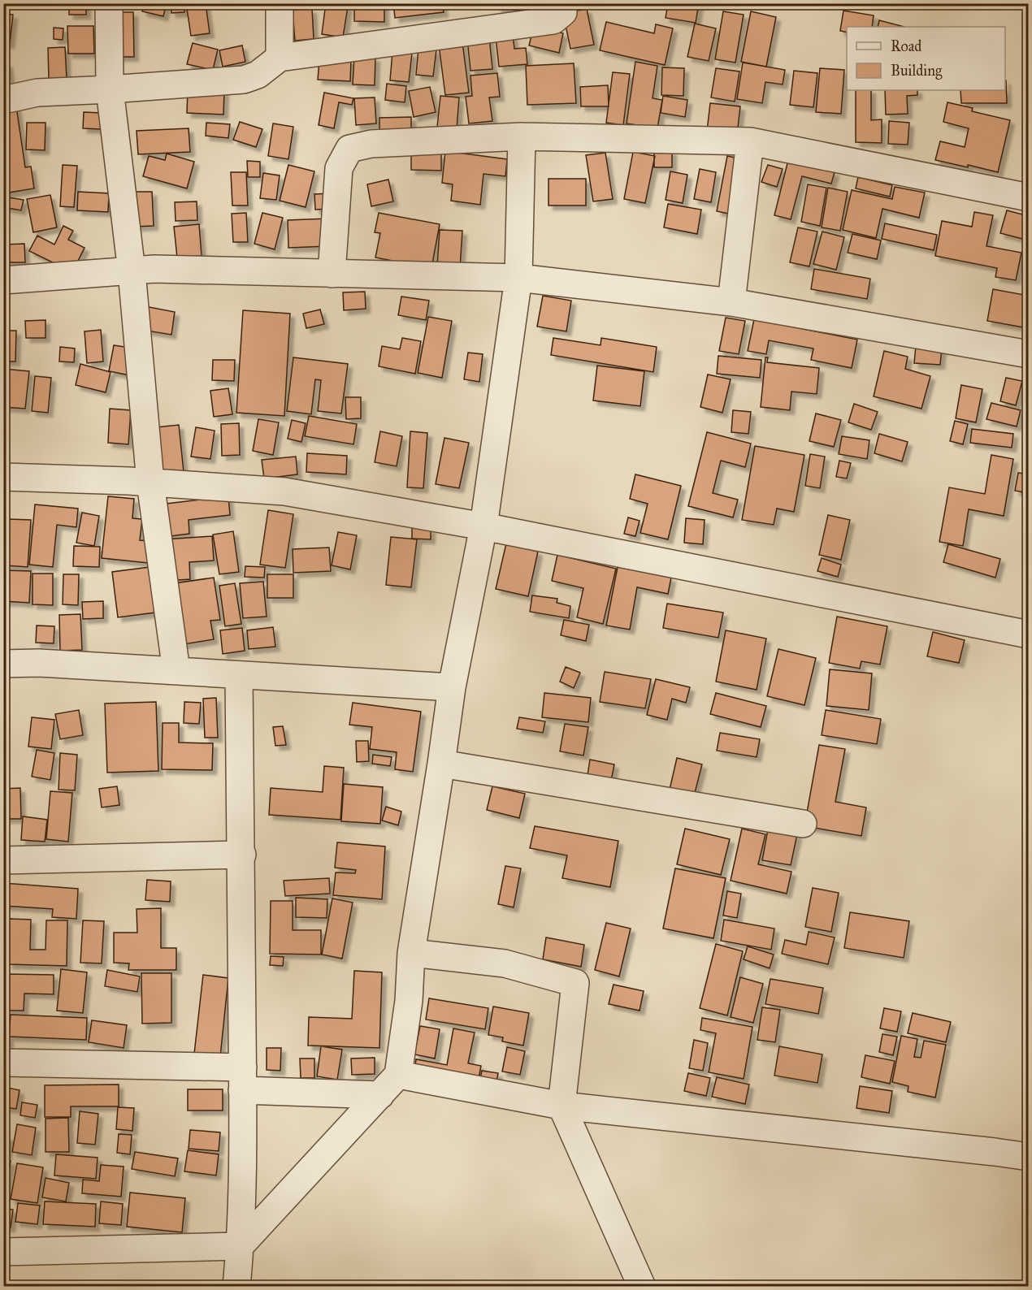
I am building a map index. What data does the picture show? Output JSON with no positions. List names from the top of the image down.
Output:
{
  "legend": ["Road", "Building"]
}
